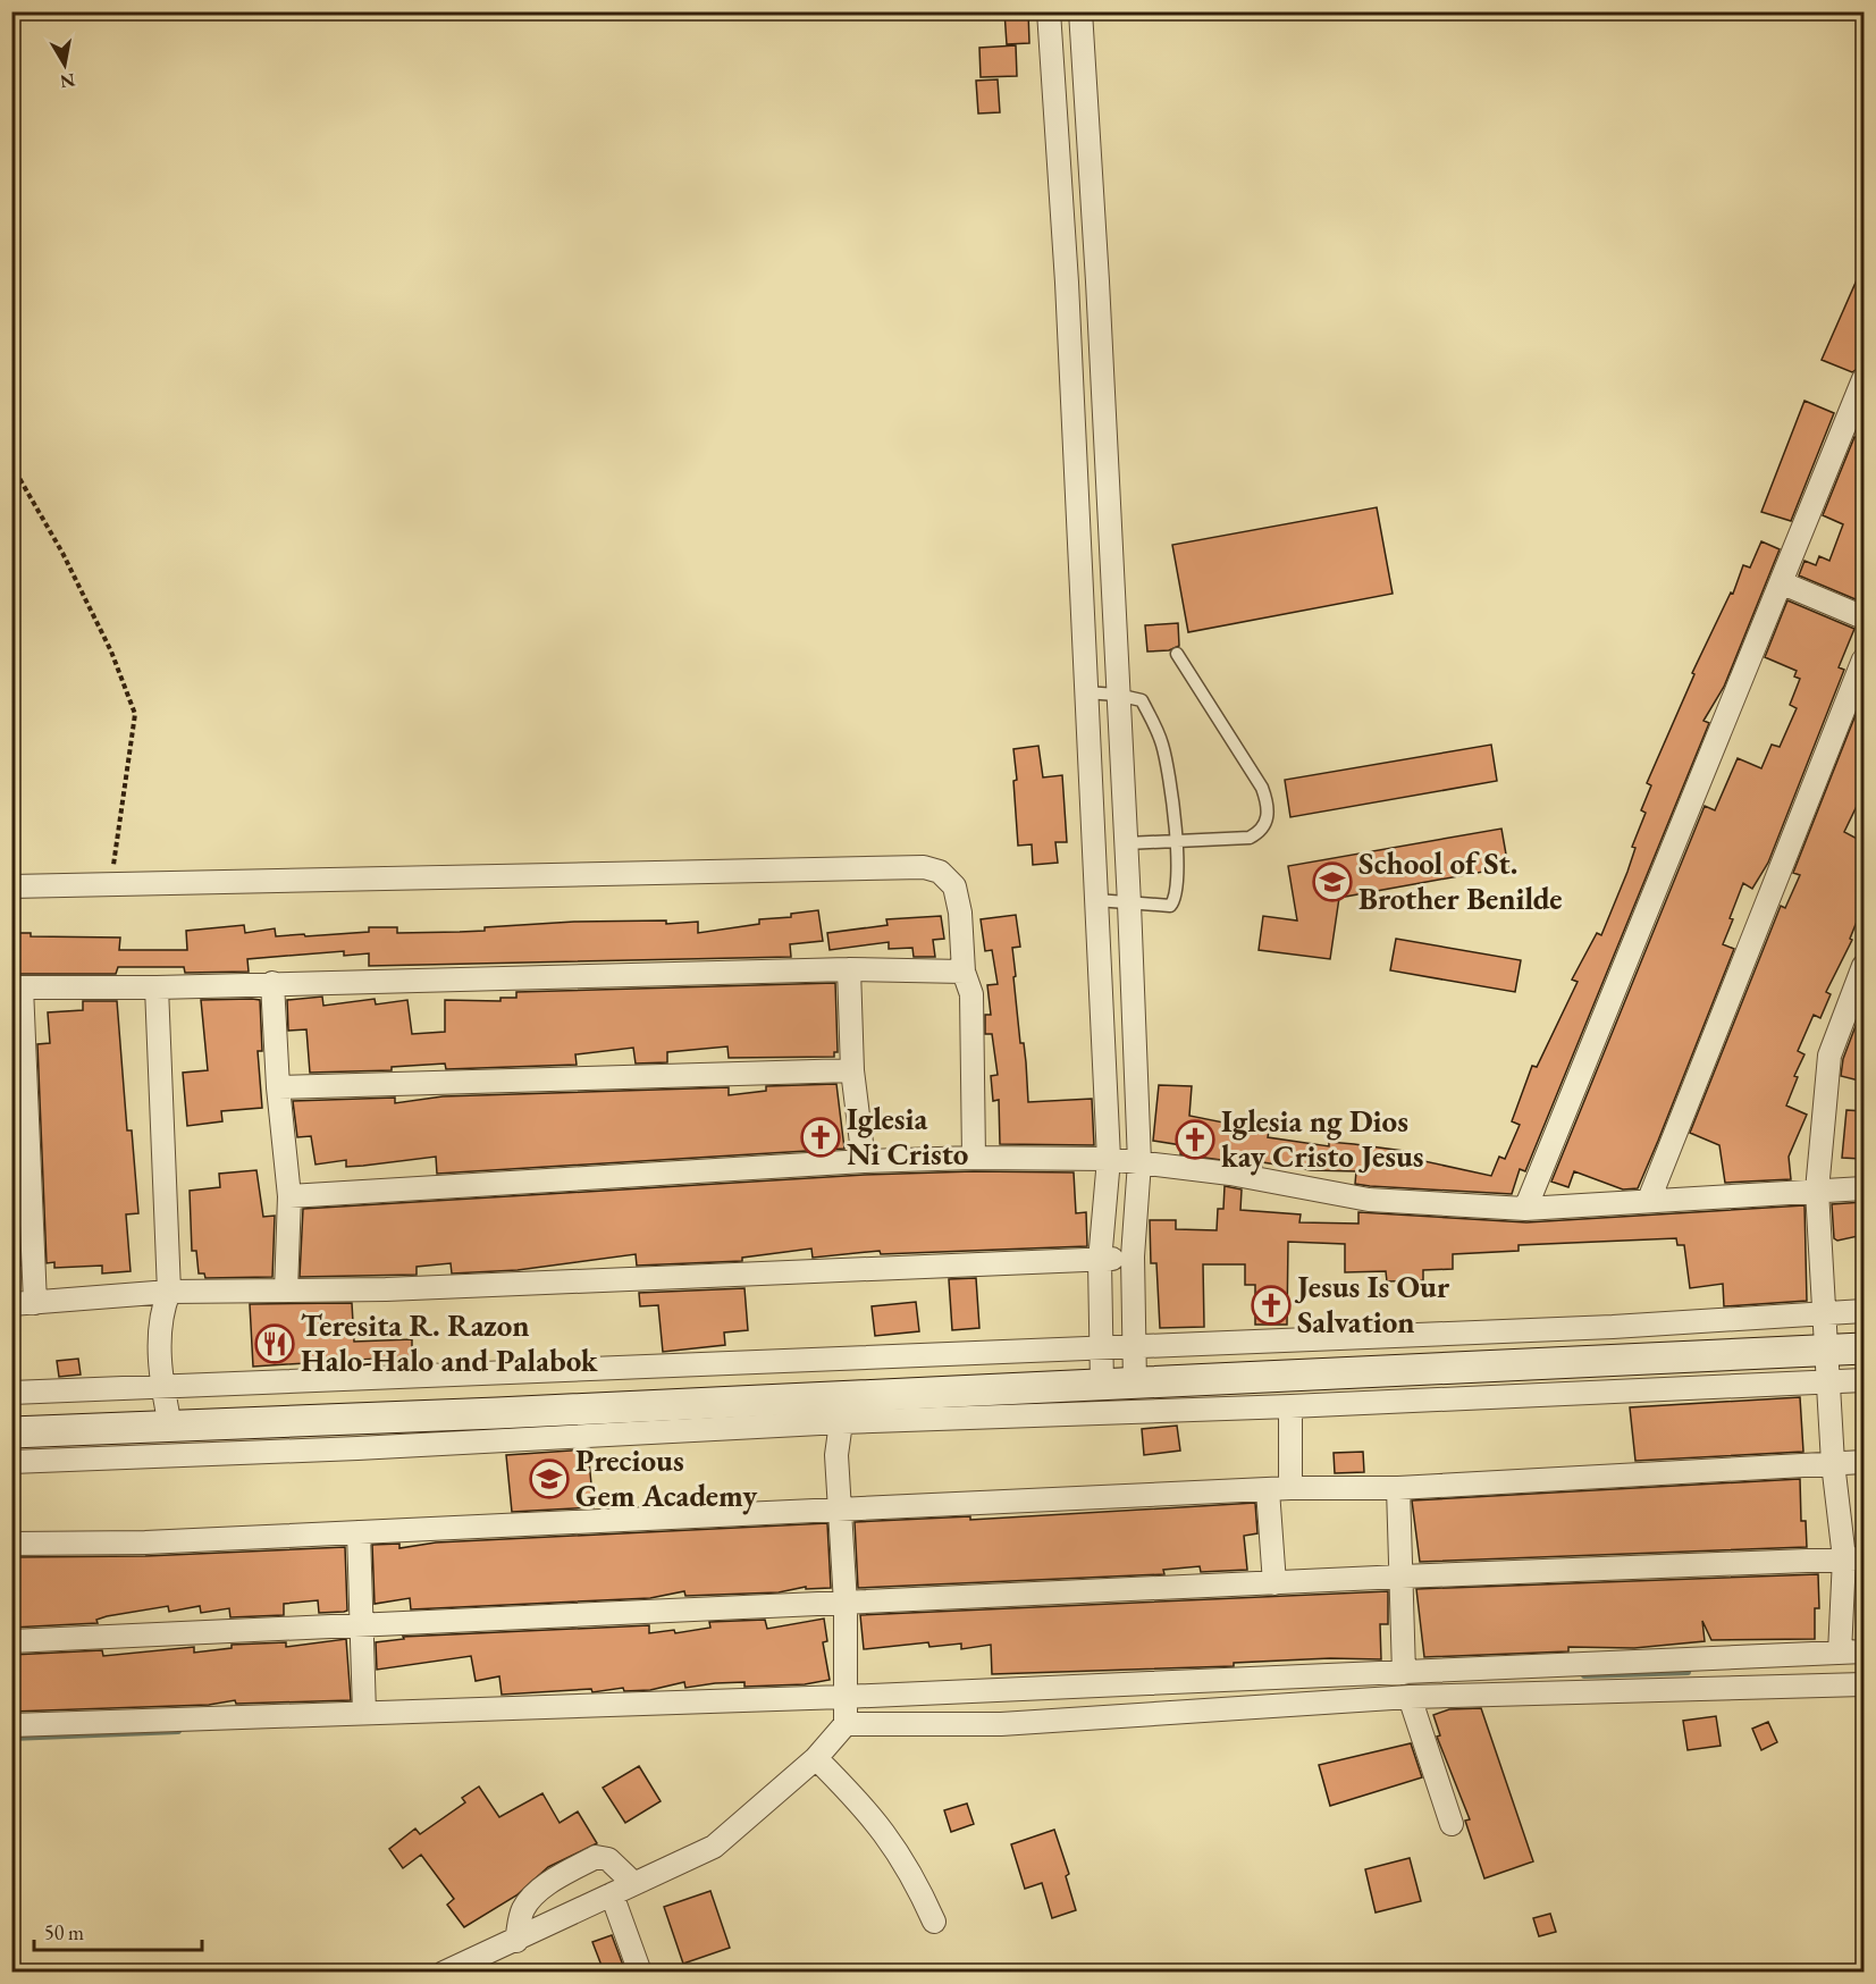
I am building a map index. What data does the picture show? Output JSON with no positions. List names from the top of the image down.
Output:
{
  "places": {
    "school or university": ["School of St. Brother Benilde", "Precious Gem Academy"],
    "church": ["Iglesia Ni Cristo", "Iglesia ng Dios kay Cristo Jesus", "Jesus Is Our Salvation"],
    "restaurant": ["Teresita R. Razon Halo-Halo and Palabok"]
  },
  "scale_bar": "50 m",
  "north": "bottom"
}
